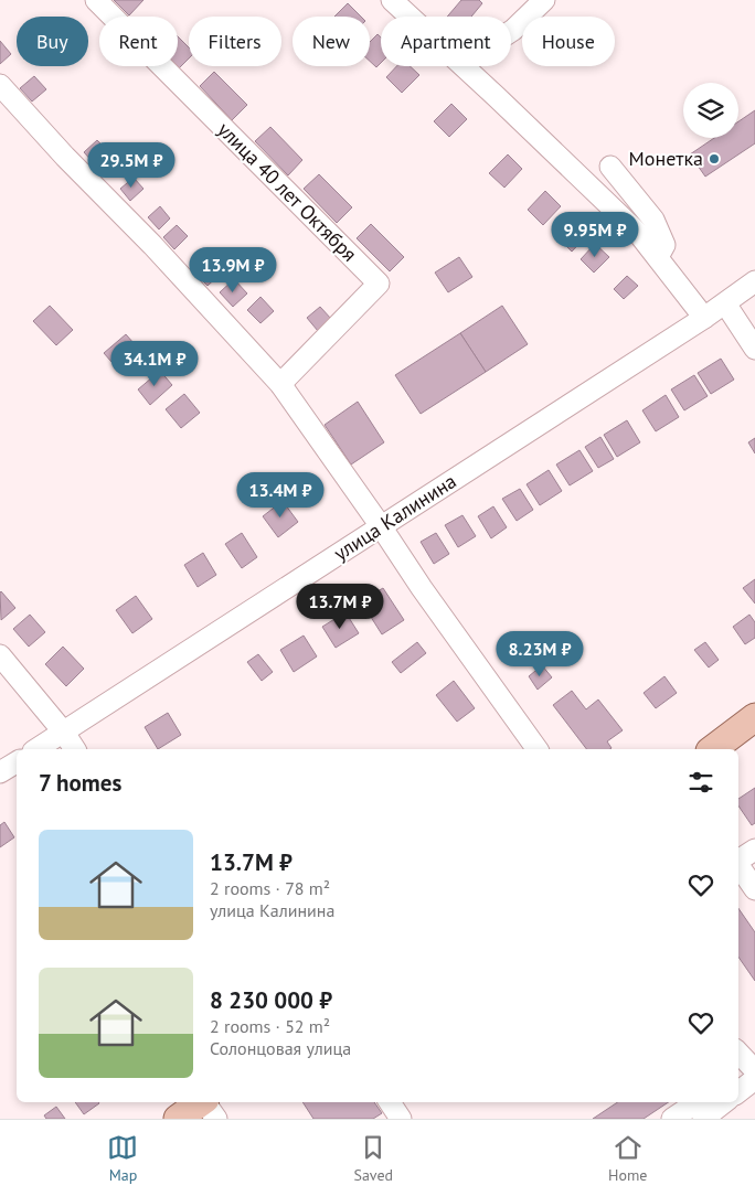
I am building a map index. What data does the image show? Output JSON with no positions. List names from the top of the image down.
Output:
{
  "streets": {
    "street": ["улица 40 лет Октября", "улица Калинина"]
  },
  "places": ["Монетка"],
  "page": {
    "chip": [
      "Buy",
      "Rent",
      "Filters",
      "New",
      "Apartment",
      "House"
    ],
    "price": [
      "29.5M ₽",
      "9.95M ₽",
      "13.9M ₽",
      "34.1M ₽",
      "13.4M ₽",
      "13.7M ₽",
      "8.23M ₽"
    ],
    "heading": "7 homes",
    "list": [
      {
        "name": "13.7M ₽",
        "note": "2 rooms · 78 m² · улица Калинина"
      },
      {
        "name": "8 230 000 ₽",
        "note": "2 rooms · 52 m² · Солонцовая улица"
      }
    ],
    "tabs": ["Map", "Saved", "Home"]
  }
}
